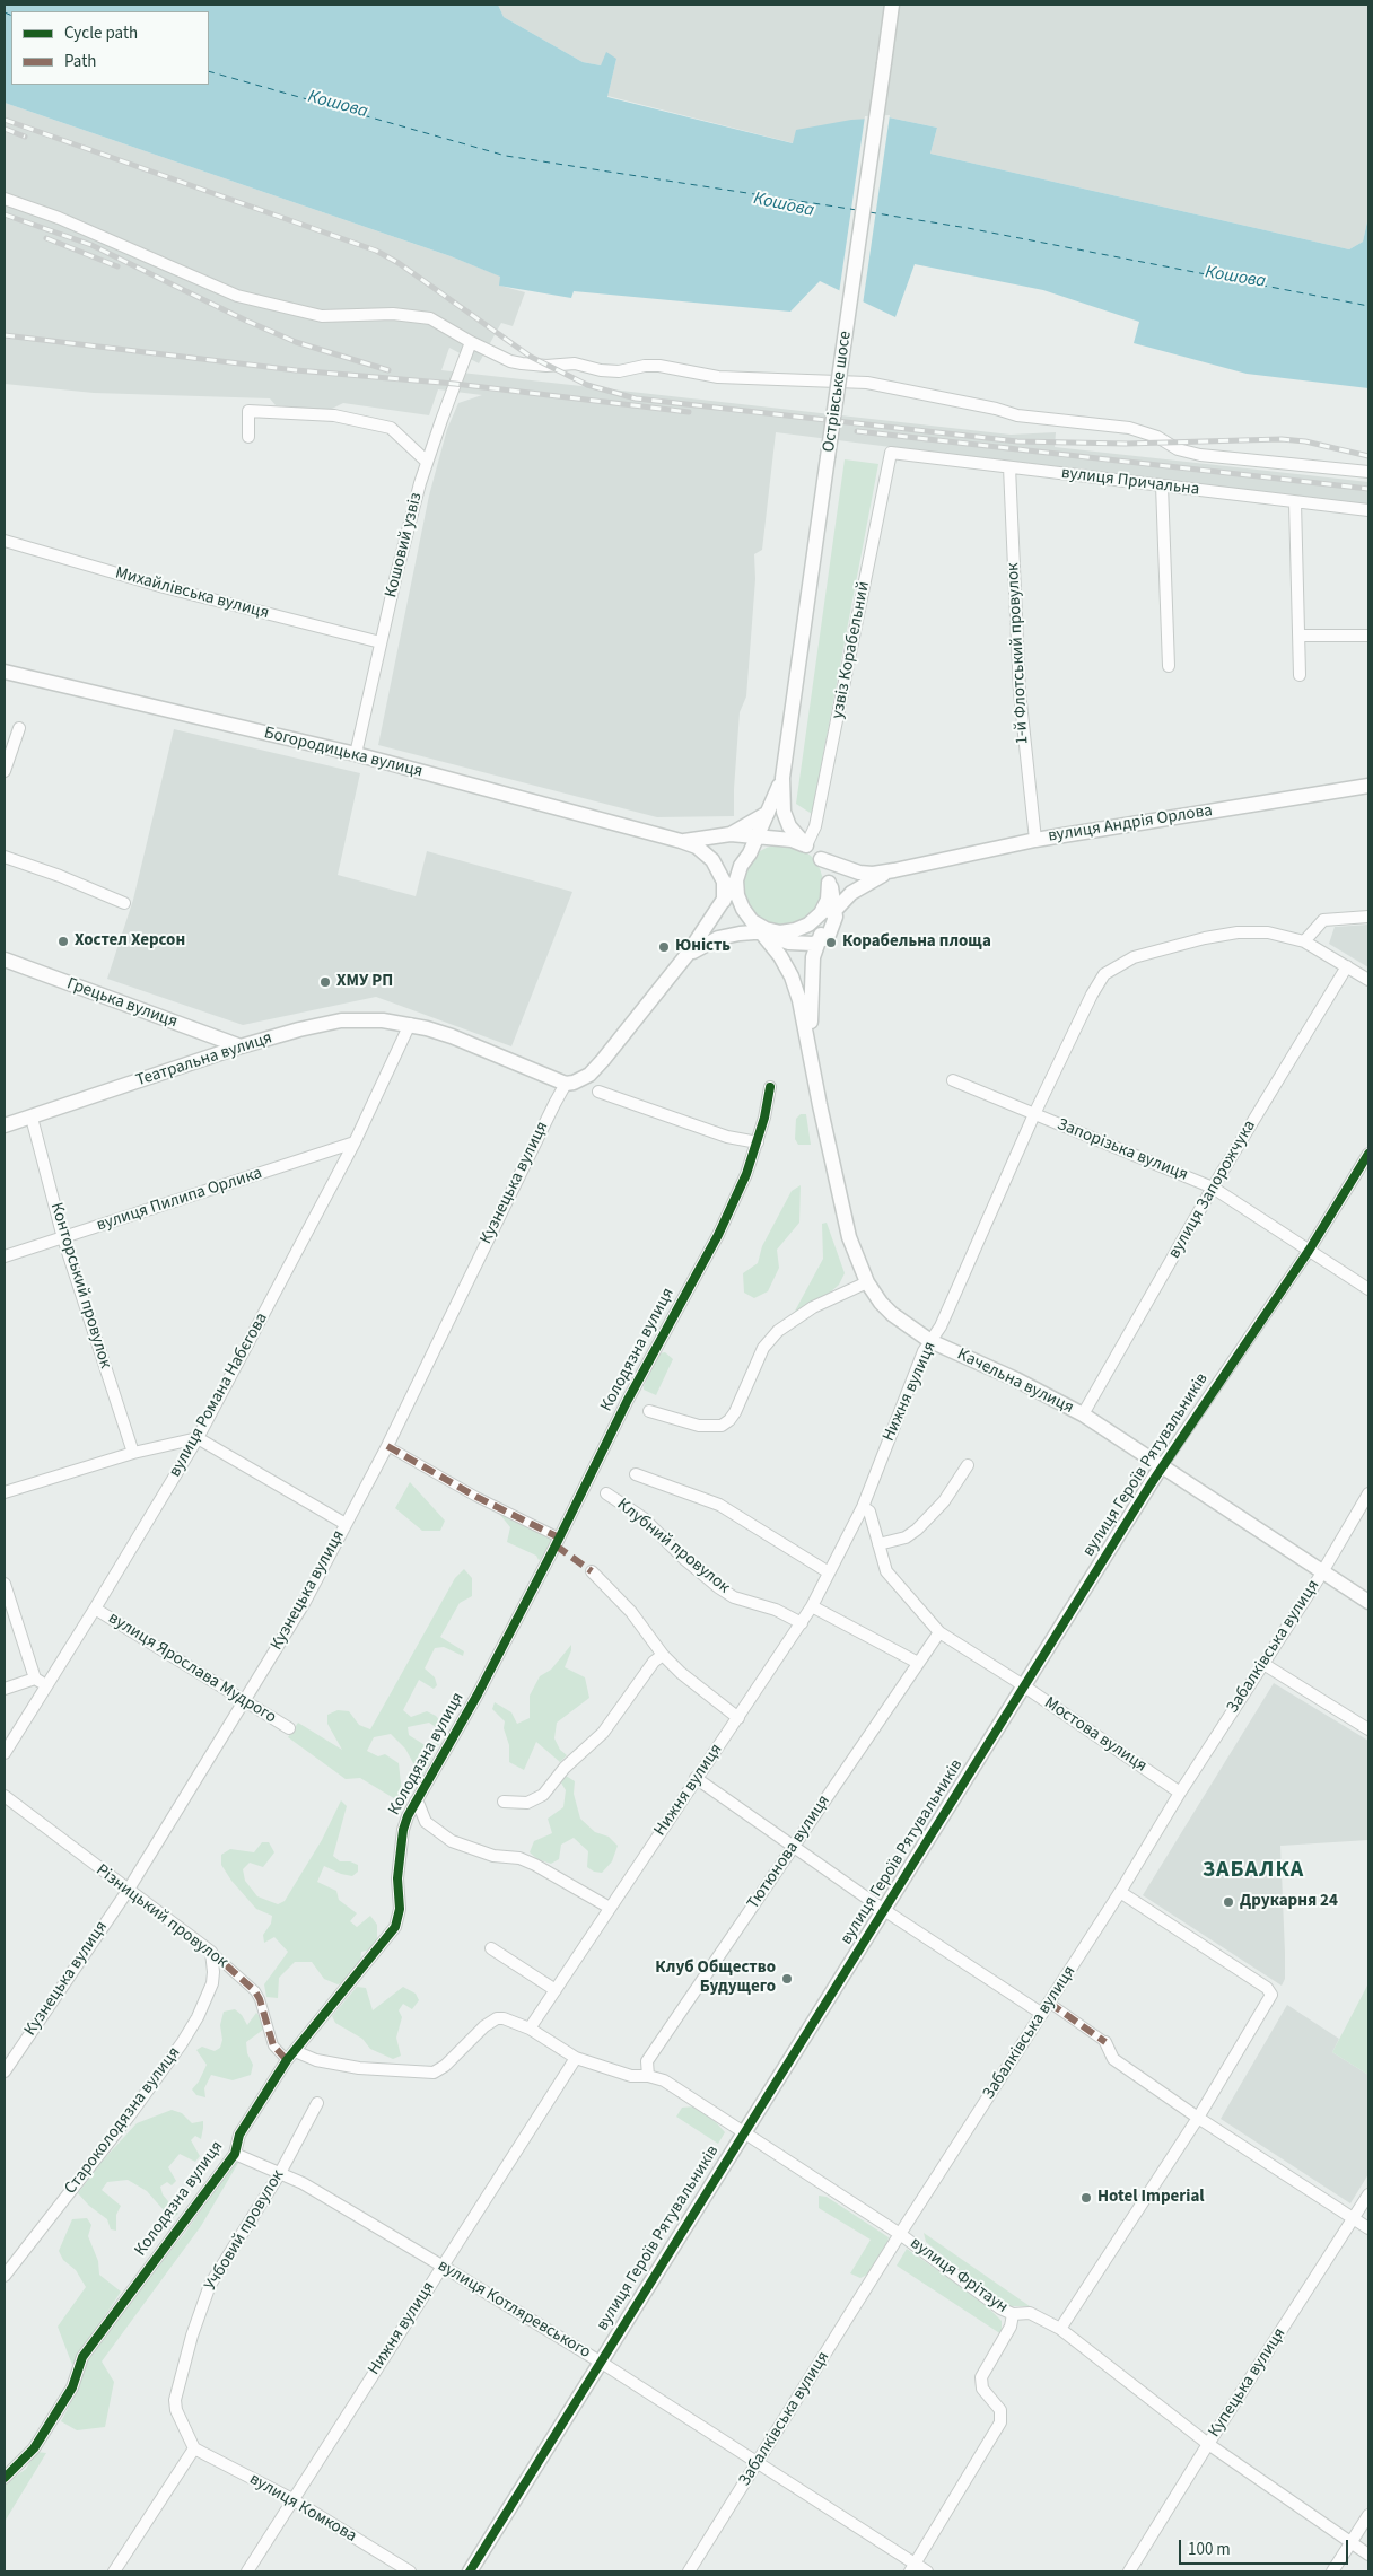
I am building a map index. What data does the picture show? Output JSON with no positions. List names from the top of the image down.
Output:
{
  "streets": {
    "street": [
      "Острівське шосе",
      "вулиця Причальна",
      "Кошовий узвіз",
      "Михайлівська вулиця",
      "узвіз Корабельний",
      "1-й Флотський провулок",
      "Богородицька вулиця",
      "вулиця Андрія Орлова",
      "Грецька вулиця",
      "Театральна вулиця",
      "Запорізька вулиця",
      "Кузнецька вулиця",
      "вулиця Запорожчука",
      "вулиця Пилипа Орлика",
      "Конторський провулок",
      "Колодязна вулиця",
      "Качельна вулиця",
      "Нижня вулиця",
      "вулиця Романа Набєгова",
      "вулиця Героїв Рятувальників",
      "Клубний провулок",
      "Забалківська вулиця",
      "вулиця Ярослава Мудрого",
      "Мостова вулиця",
      "Тютюнова вулиця",
      "Різницький провулок",
      "Староколодязна вулиця",
      "Учбовий провулок",
      "вулиця Фрітаун",
      "вулиця Котляревського",
      "Купецька вулиця",
      "вулиця Комкова"
    ]
  },
  "crossings": [
    ["Острівське шосе", "узвіз Корабельний"],
    ["Острівське шосе", "Богородицька вулиця"],
    ["Острівське шосе", "вулиця Андрія Орлова"],
    ["Острівське шосе", "Качельна вулиця"],
    ["вулиця Причальна", "узвіз Корабельний"],
    ["вулиця Причальна", "1-й Флотський провулок"],
    ["Кошовий узвіз", "Михайлівська вулиця"],
    ["Кошовий узвіз", "Богородицька вулиця"],
    ["узвіз Корабельний", "Богородицька вулиця"],
    ["узвіз Корабельний", "вулиця Андрія Орлова"],
    ["узвіз Корабельний", "Качельна вулиця"],
    ["1-й Флотський провулок", "вулиця Андрія Орлова"],
    ["Богородицька вулиця", "вулиця Андрія Орлова"],
    ["Богородицька вулиця", "Качельна вулиця"],
    ["вулиця Андрія Орлова", "Качельна вулиця"],
    ["Грецька вулиця", "Театральна вулиця"],
    ["Театральна вулиця", "Кузнецька вулиця"],
    ["Театральна вулиця", "Конторський провулок"],
    ["Театральна вулиця", "вулиця Романа Набєгова"],
    ["Запорізька вулиця", "вулиця Запорожчука"],
    ["Запорізька вулиця", "Нижня вулиця"],
    ["Запорізька вулиця", "вулиця Героїв Рятувальників"],
    ["Кузнецька вулиця", "вулиця Ярослава Мудрого"],
    ["Кузнецька вулиця", "Різницький провулок"],
    ["вулиця Запорожчука", "Качельна вулиця"],
    ["вулиця Запорожчука", "Нижня вулиця"],
    ["вулиця Пилипа Орлика", "Конторський провулок"],
    ["вулиця Пилипа Орлика", "вулиця Романа Набєгова"],
    ["Колодязна вулиця", "Різницький провулок"],
    ["Колодязна вулиця", "вулиця Котляревського"],
    ["Качельна вулиця", "Нижня вулиця"],
    ["Качельна вулиця", "вулиця Героїв Рятувальників"],
    ["Качельна вулиця", "Забалківська вулиця"],
    ["Нижня вулиця", "Клубний провулок"],
    ["Нижня вулиця", "Мостова вулиця"],
    ["Нижня вулиця", "вулиця Фрітаун"],
    ["Нижня вулиця", "вулиця Котляревського"],
    ["Нижня вулиця", "вулиця Комкова"],
    ["вулиця Романа Набєгова", "вулиця Ярослава Мудрого"],
    ["вулиця Героїв Рятувальників", "Мостова вулиця"],
    ["вулиця Героїв Рятувальників", "вулиця Фрітаун"],
    ["вулиця Героїв Рятувальників", "вулиця Котляревського"],
    ["Забалківська вулиця", "Мостова вулиця"],
    ["Забалківська вулиця", "вулиця Фрітаун"],
    ["Забалківська вулиця", "вулиця Котляревського"],
    ["Мостова вулиця", "Тютюнова вулиця"],
    ["Тютюнова вулиця", "вулиця Фрітаун"],
    ["Різницький провулок", "Староколодязна вулиця"],
    ["Учбовий провулок", "вулиця Котляревського"],
    ["Учбовий провулок", "вулиця Комкова"],
    ["вулиця Фрітаун", "Купецька вулиця"]
  ],
  "districts": ["ЗАБАЛКА"],
  "water": ["Кошова"],
  "places": [
    "Хостел Херсон",
    "Корабельна площа",
    "Юність",
    "ХМУ РП",
    "Друкарня 24",
    "Клуб Общество Будущего",
    "Hotel Imperial"
  ],
  "legend": ["Cycle path", "Path"],
  "scale_bar": "100 m"
}
